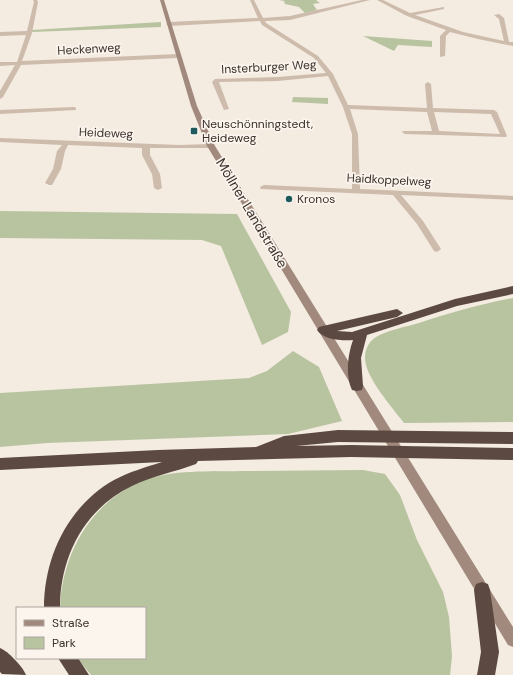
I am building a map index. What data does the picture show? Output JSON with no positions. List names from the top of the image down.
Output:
{
  "streets": {
    "main road": ["Möllner Landstraße"],
    "street": [
      "Heckenweg",
      "Insterburger Weg",
      "Heideweg",
      "Haidkoppelweg"
    ]
  },
  "crossings": [
    ["Heckenweg", "Möllner Landstraße"],
    ["Heideweg", "Möllner Landstraße"]
  ],
  "places": {
    "transit": ["Neuschönningstedt, Heideweg"],
    "other": ["Kronos"]
  },
  "legend": ["Straße", "Park"]
}
